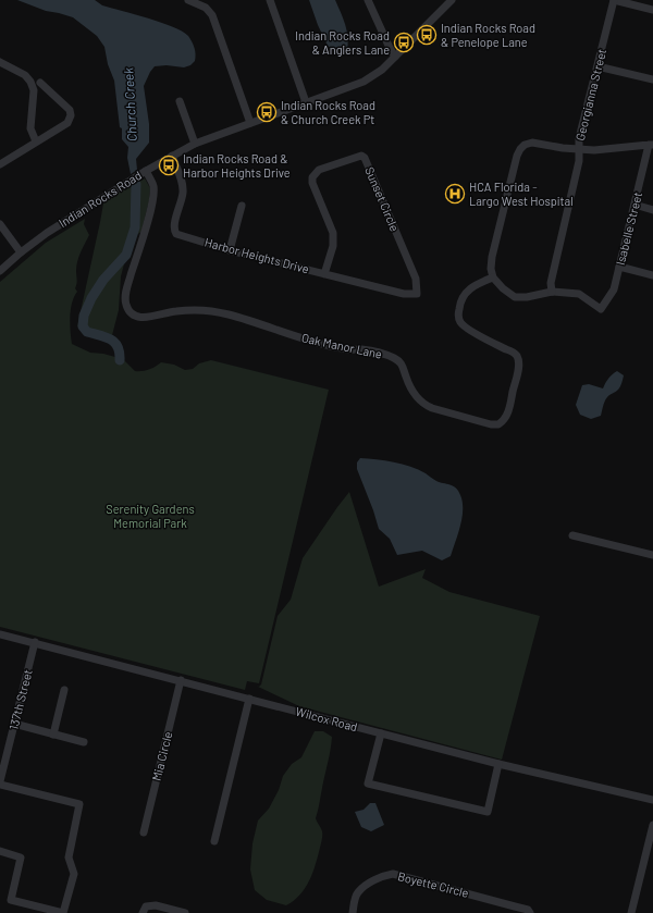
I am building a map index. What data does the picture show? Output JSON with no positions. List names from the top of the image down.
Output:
{
  "streets": {
    "street": [
      "Georgianna Street",
      "Indian Rocks Road",
      "Sunset Circle",
      "Isabelle Street",
      "Harbor Heights Drive",
      "Oak Manor Lane",
      "137th Street",
      "Wilcox Road",
      "Mia Circle",
      "Boyette Circle"
    ]
  },
  "crossings": [
    ["Georgianna Street", "Isabelle Street"],
    ["Indian Rocks Road", "Harbor Heights Drive"],
    ["Indian Rocks Road", "Oak Manor Lane"],
    ["Sunset Circle", "Harbor Heights Drive"],
    ["137th Street", "Wilcox Road"],
    ["Wilcox Road", "Mia Circle"]
  ],
  "water": ["Church Creek"],
  "parks": ["Serenity Gardens Memorial Park"],
  "places": {
    "bus stop": [
      "Indian Rocks Road & Penelope Lane",
      "Indian Rocks Road & Anglers Lane",
      "Indian Rocks Road & Church Creek Pt",
      "Indian Rocks Road & Harbor Heights Drive"
    ],
    "hospital": ["HCA Florida - Largo West Hospital"]
  }
}
